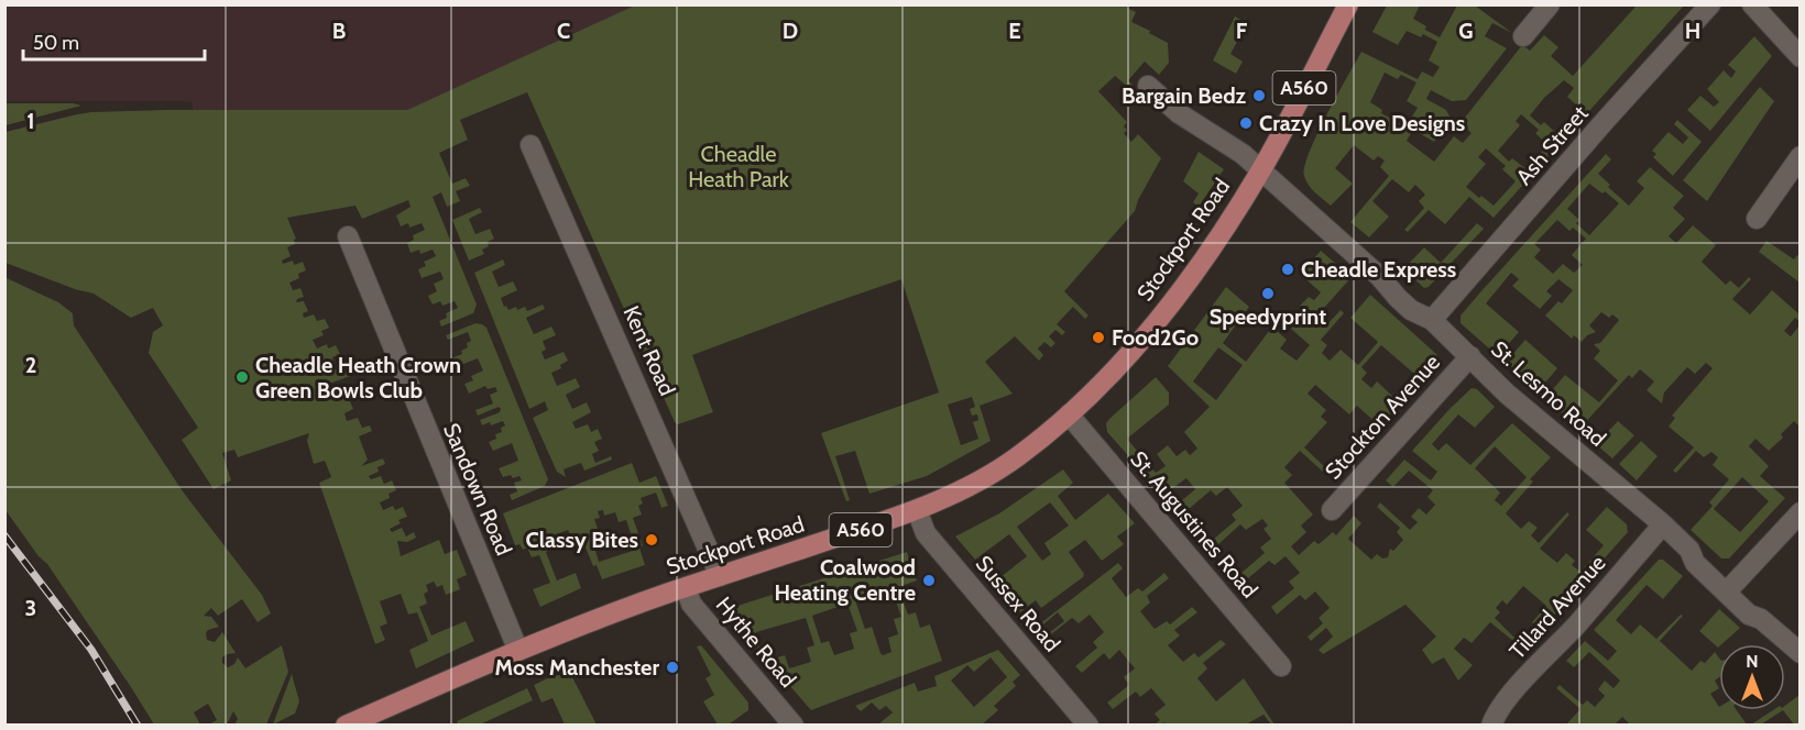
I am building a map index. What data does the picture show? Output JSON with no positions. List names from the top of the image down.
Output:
{
  "streets": {
    "main road": ["A560", "Stockport Road"],
    "street": [
      "Ash Street",
      "Kent Road",
      "St. Lesmo Road",
      "Stockton Avenue",
      "Sandown Road",
      "St. Augustines Road",
      "Sussex Road",
      "Tillard Avenue",
      "Hythe Road"
    ]
  },
  "crossings": [
    ["Ash Street", "St. Lesmo Road"],
    ["Stockport Road", "Kent Road"],
    ["Stockport Road", "St. Lesmo Road"],
    ["Stockport Road", "Sandown Road"],
    ["Stockport Road", "St. Augustines Road"],
    ["Stockport Road", "Sussex Road"],
    ["Stockport Road", "Hythe Road"],
    ["St. Lesmo Road", "Stockton Avenue"],
    ["St. Lesmo Road", "Tillard Avenue"]
  ],
  "parks": ["Cheadle Heath Park"],
  "places": [
    "Bargain Bedz",
    "Crazy In Love Designs",
    "Cheadle Express",
    "Speedyprint",
    "Food2Go",
    "Cheadle Heath Crown Green Bowls Club",
    "Classy Bites",
    "Coalwood Heating Centre",
    "Moss Manchester"
  ],
  "scale_bar": "50 m",
  "north": "top",
  "grid": {
    "columns": [
      "B",
      "C",
      "D",
      "E",
      "F",
      "G",
      "H"
    ],
    "rows": ["1", "2", "3"]
  }
}
